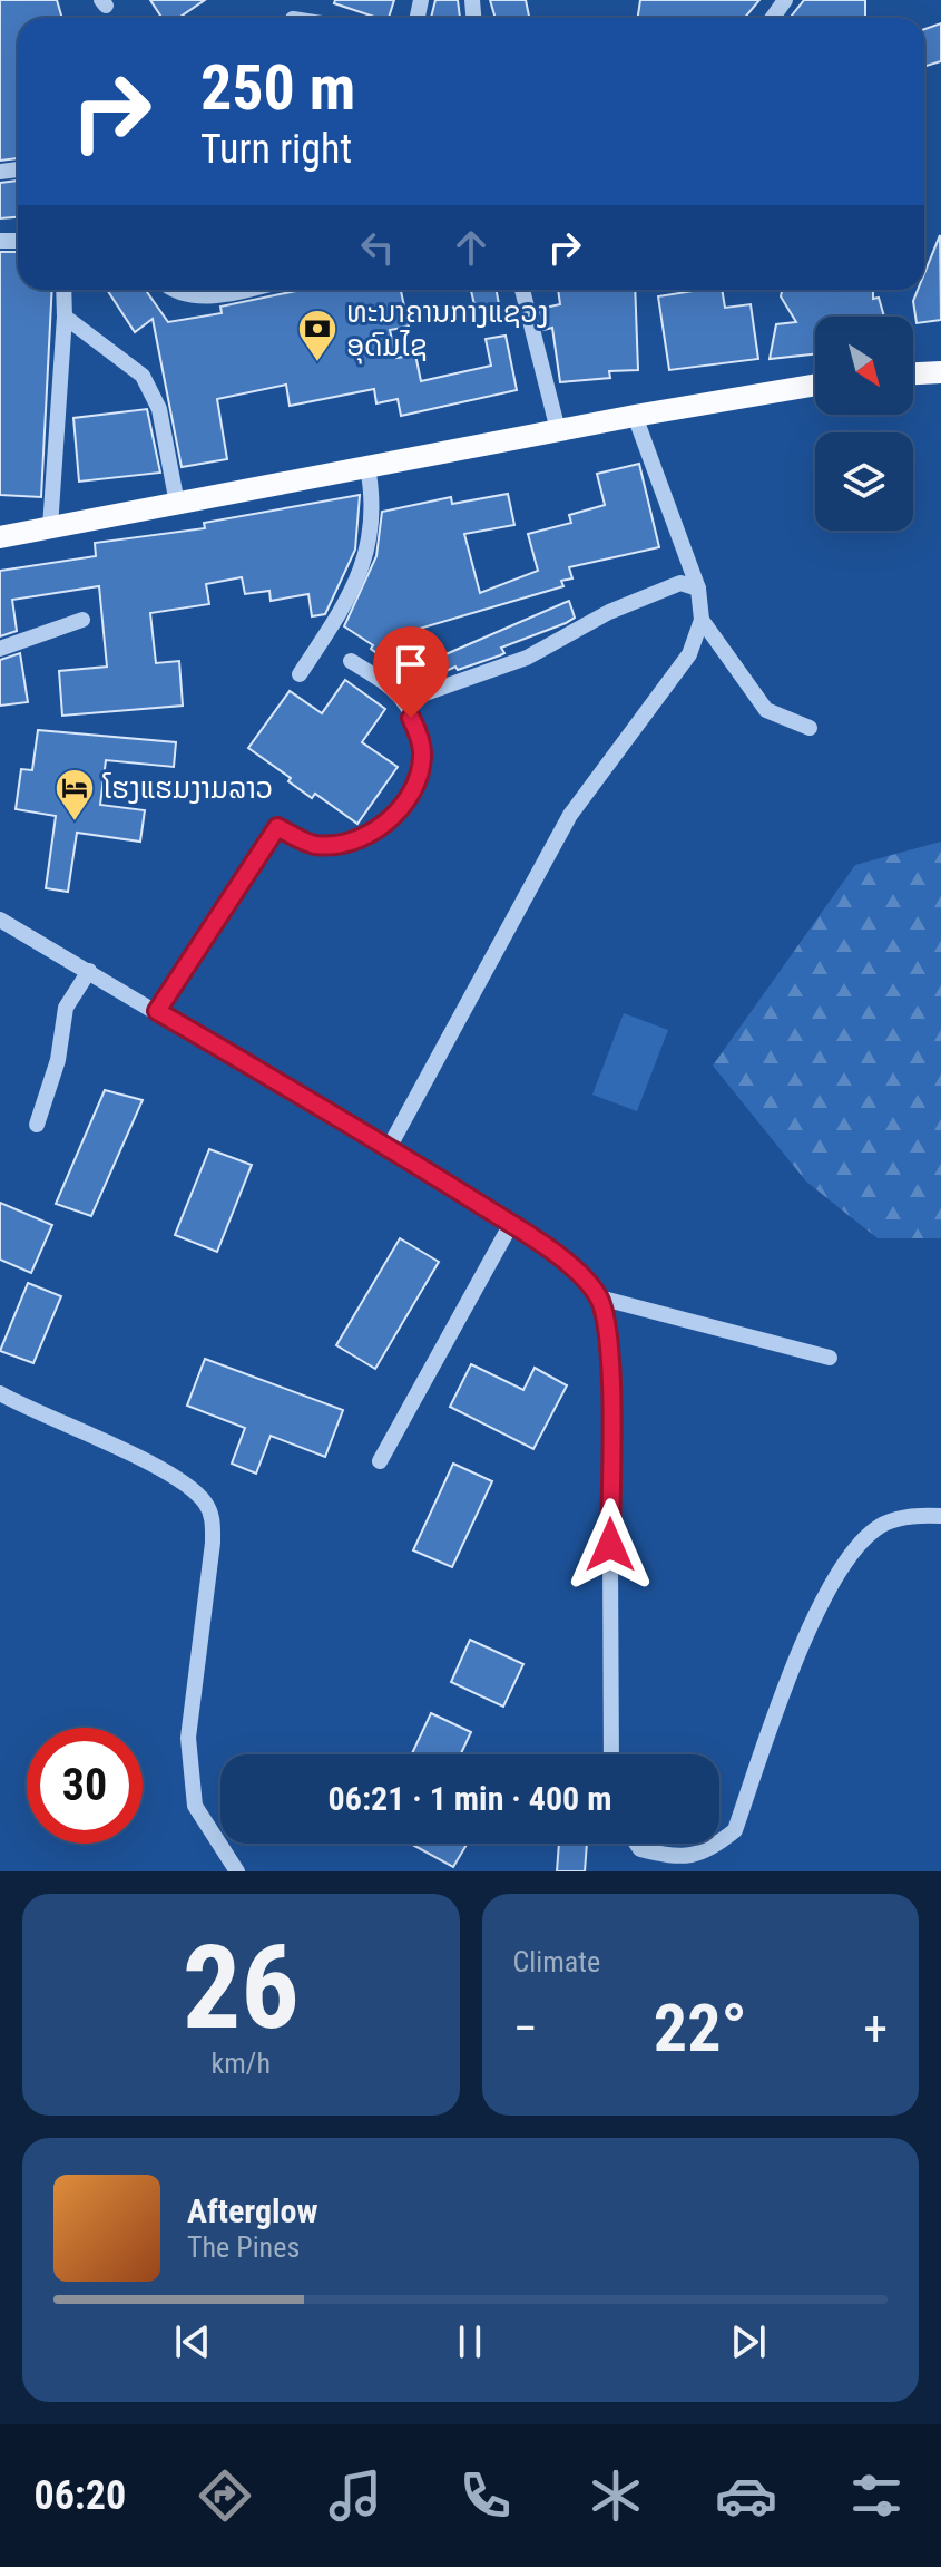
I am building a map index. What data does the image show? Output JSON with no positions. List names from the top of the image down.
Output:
{
  "places": {
    "bank": ["ທະນາຄານກາງແຊວງ ອຸດົມໄຊ"],
    "hotel": ["ໂຮງແຮມງາມລາວ"]
  },
  "north": "bottom right",
  "page": {
    "turn": ["250 m", "Turn right"],
    "limit": "30",
    "trip": "06:21 · 1 min · 400 m",
    "tile": [
      ["26", "km/h"],
      "Climate"
    ],
    "heat": ["−", "22°", "+"],
    "song": ["Afterglow", "The Pines"],
    "tabs": "06:20"
  }
}
